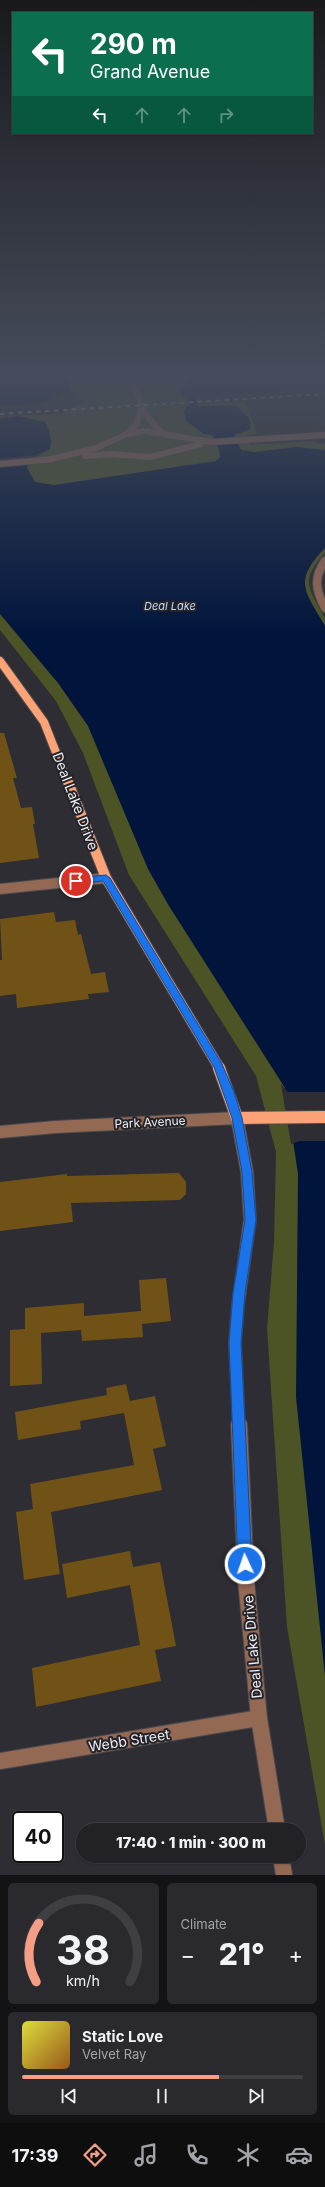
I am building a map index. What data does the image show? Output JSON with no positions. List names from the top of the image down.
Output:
{
  "streets": {
    "main road": ["Deal Lake Drive", "Park Avenue"],
    "street": ["Webb Street"]
  },
  "crossings": [
    ["Deal Lake Drive", "Park Avenue"],
    ["Deal Lake Drive", "Webb Street"]
  ],
  "water": ["Deal Lake"],
  "page": {
    "turn": ["290 m", "Grand Avenue"],
    "limit": "40",
    "trip": "17:40 · 1 min · 300 m",
    "tile": "Climate",
    "heat": ["−", "21°", "+"],
    "song": ["Static Love", "Velvet Ray"],
    "tabs": "17:39",
    "gauge": ["38", "km/h"]
  }
}
